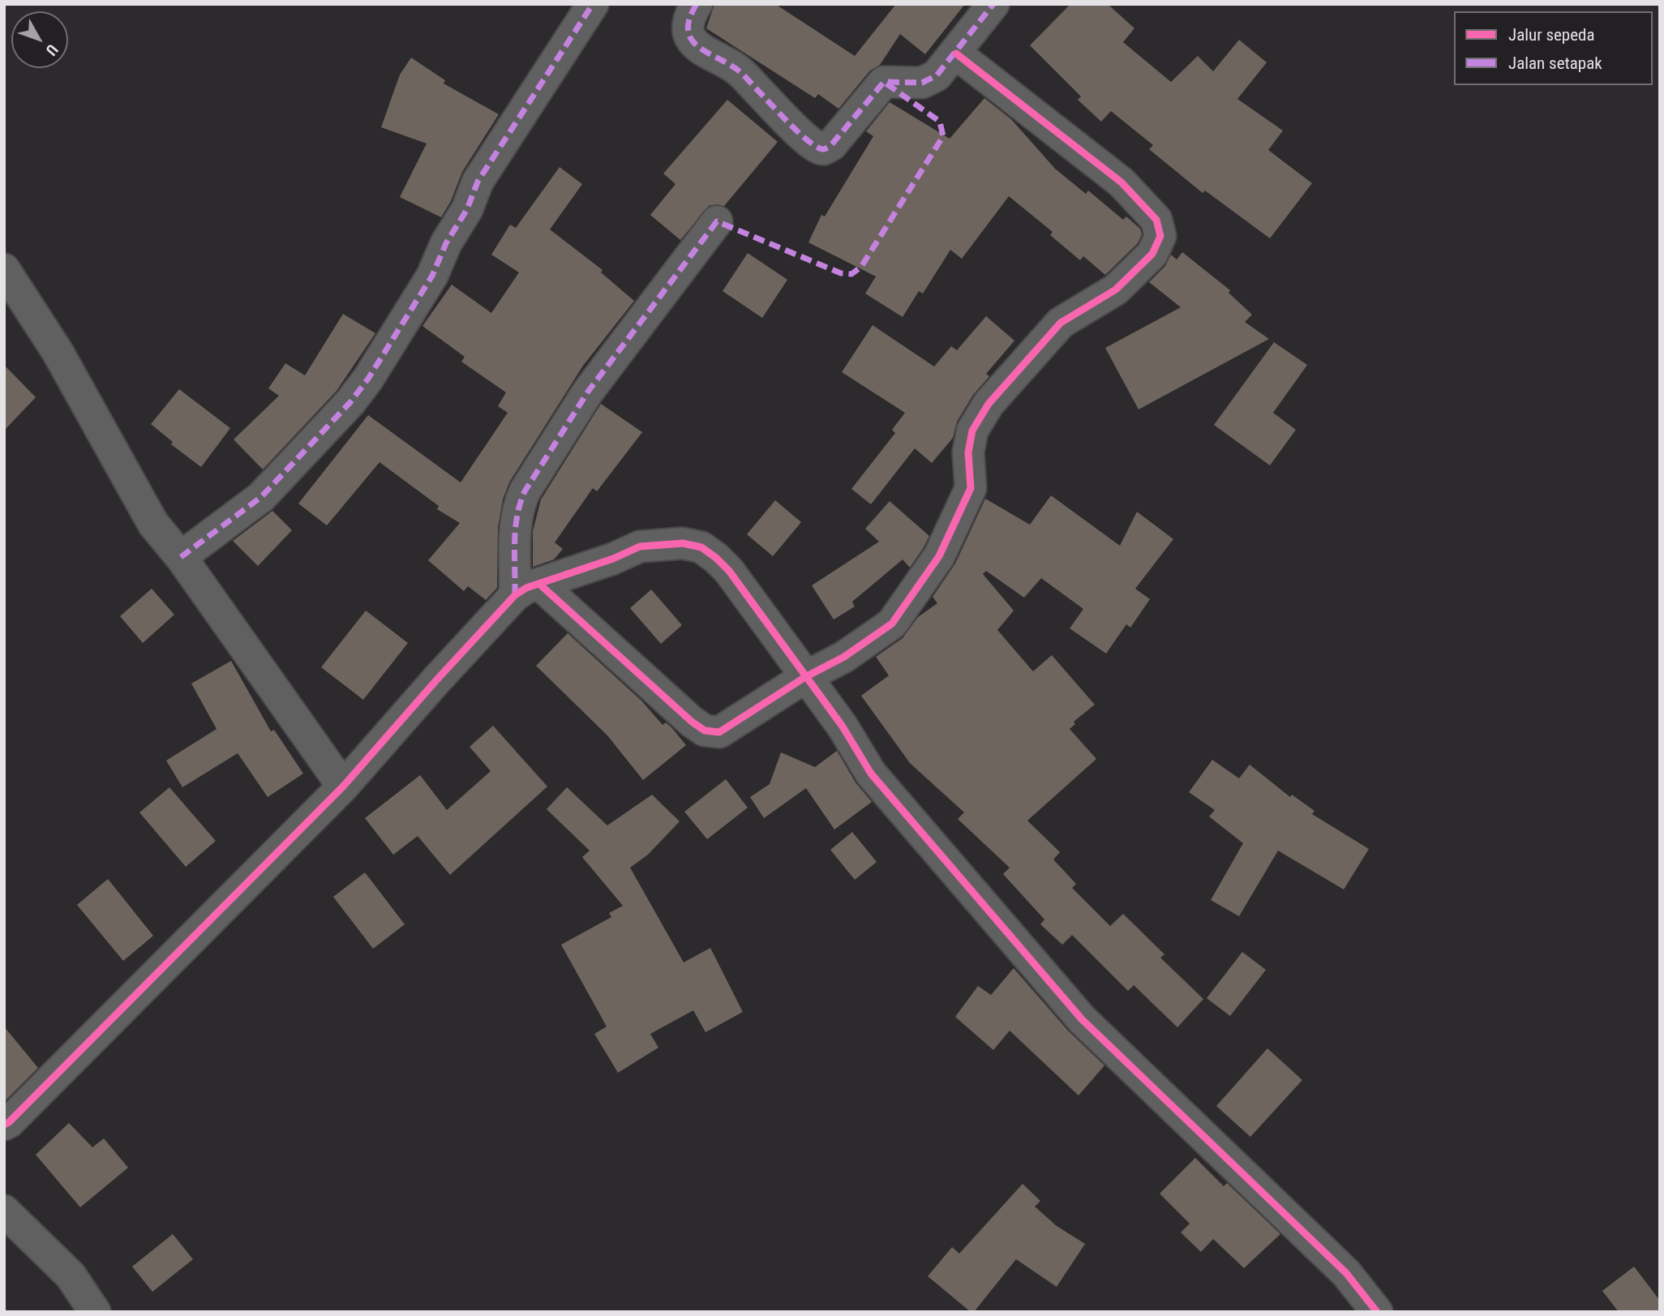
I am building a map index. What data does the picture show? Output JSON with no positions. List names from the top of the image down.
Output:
{
  "legend": ["Jalur sepeda", "Jalan setapak"],
  "north": "bottom right"
}
